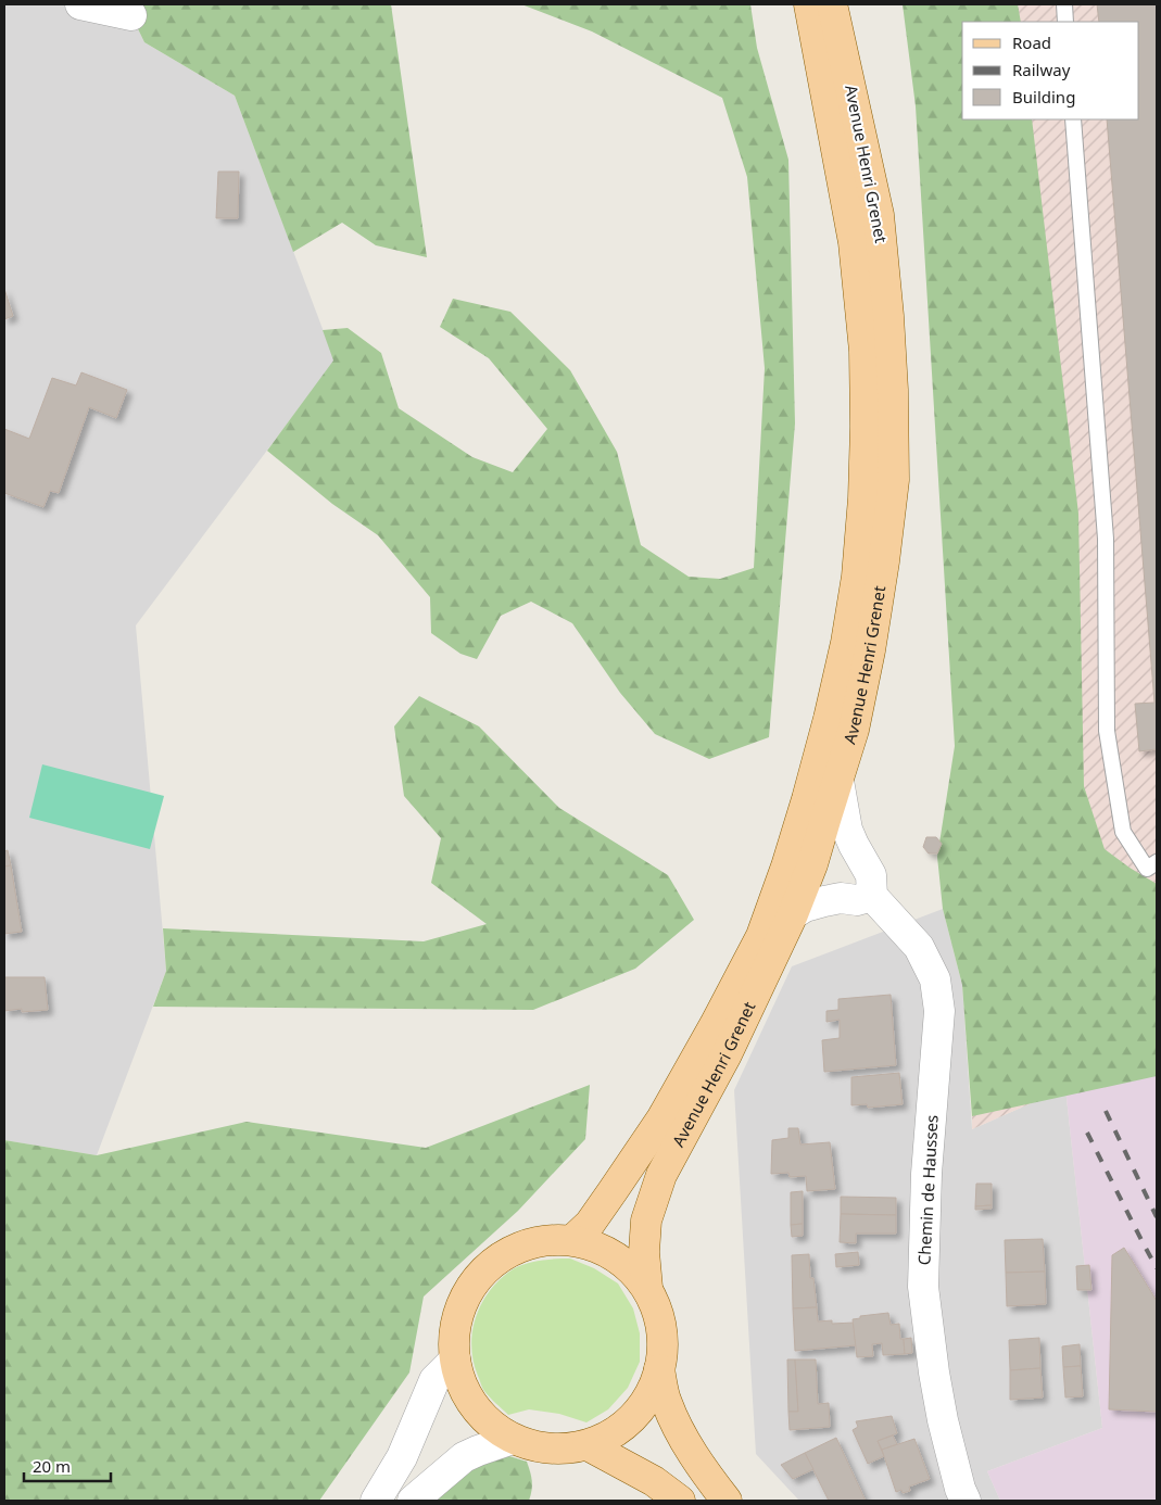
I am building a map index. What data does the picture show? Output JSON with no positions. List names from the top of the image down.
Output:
{
  "streets": {
    "main road": ["Avenue Henri Grenet"],
    "street": ["Chemin de Hausses"]
  },
  "legend": ["Road", "Railway", "Building"],
  "scale_bar": "20 m"
}
